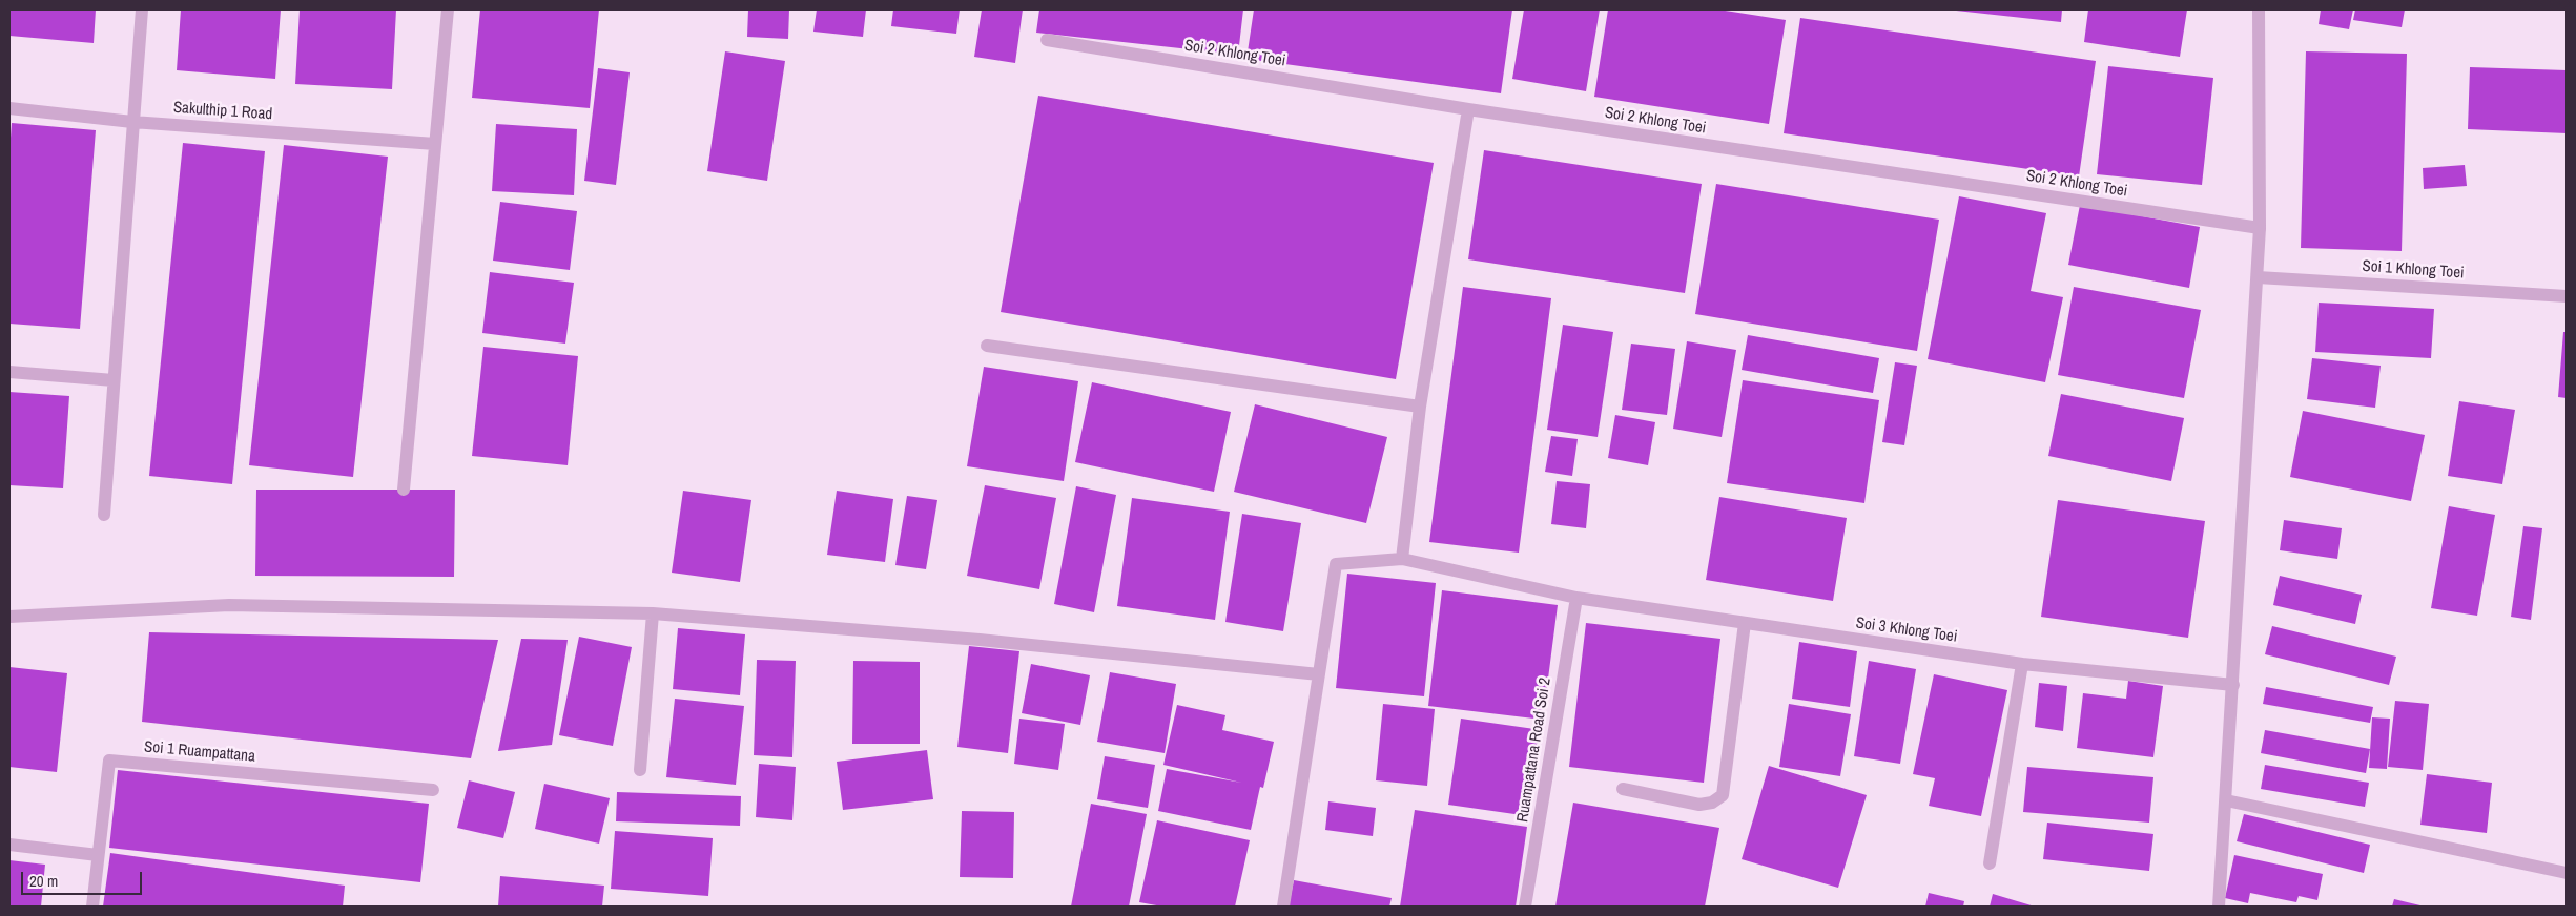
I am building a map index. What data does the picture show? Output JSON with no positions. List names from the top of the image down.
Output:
{
  "streets": {
    "street": [
      "Soi 2 Khlong Toei",
      "Sakulthip 1 Road",
      "Soi 1 Khlong Toei",
      "Soi 3 Khlong Toei",
      "Ruampattana Road Soi 2",
      "Soi 1 Ruampattana"
    ]
  },
  "crossings": [
    ["Soi 3 Khlong Toei", "Ruampattana Road Soi 2"]
  ],
  "scale_bar": "20 m"
}
